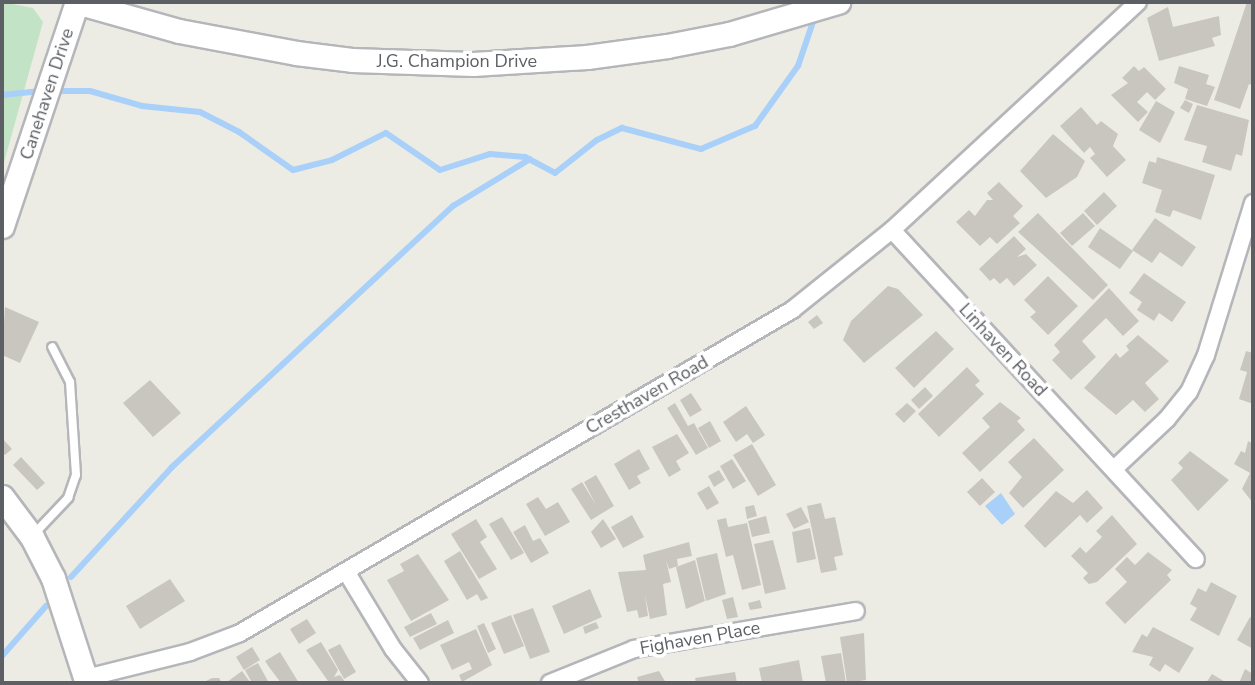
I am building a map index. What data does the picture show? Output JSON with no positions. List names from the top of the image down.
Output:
{
  "streets": {
    "main road": ["J.G. Champion Drive", "Canehaven Drive"],
    "street": ["Linhaven Road", "Cresthaven Road", "Fighaven Place"]
  },
  "crossings": [
    ["J.G. Champion Drive", "Canehaven Drive"],
    ["Linhaven Road", "Cresthaven Road"]
  ]
}
